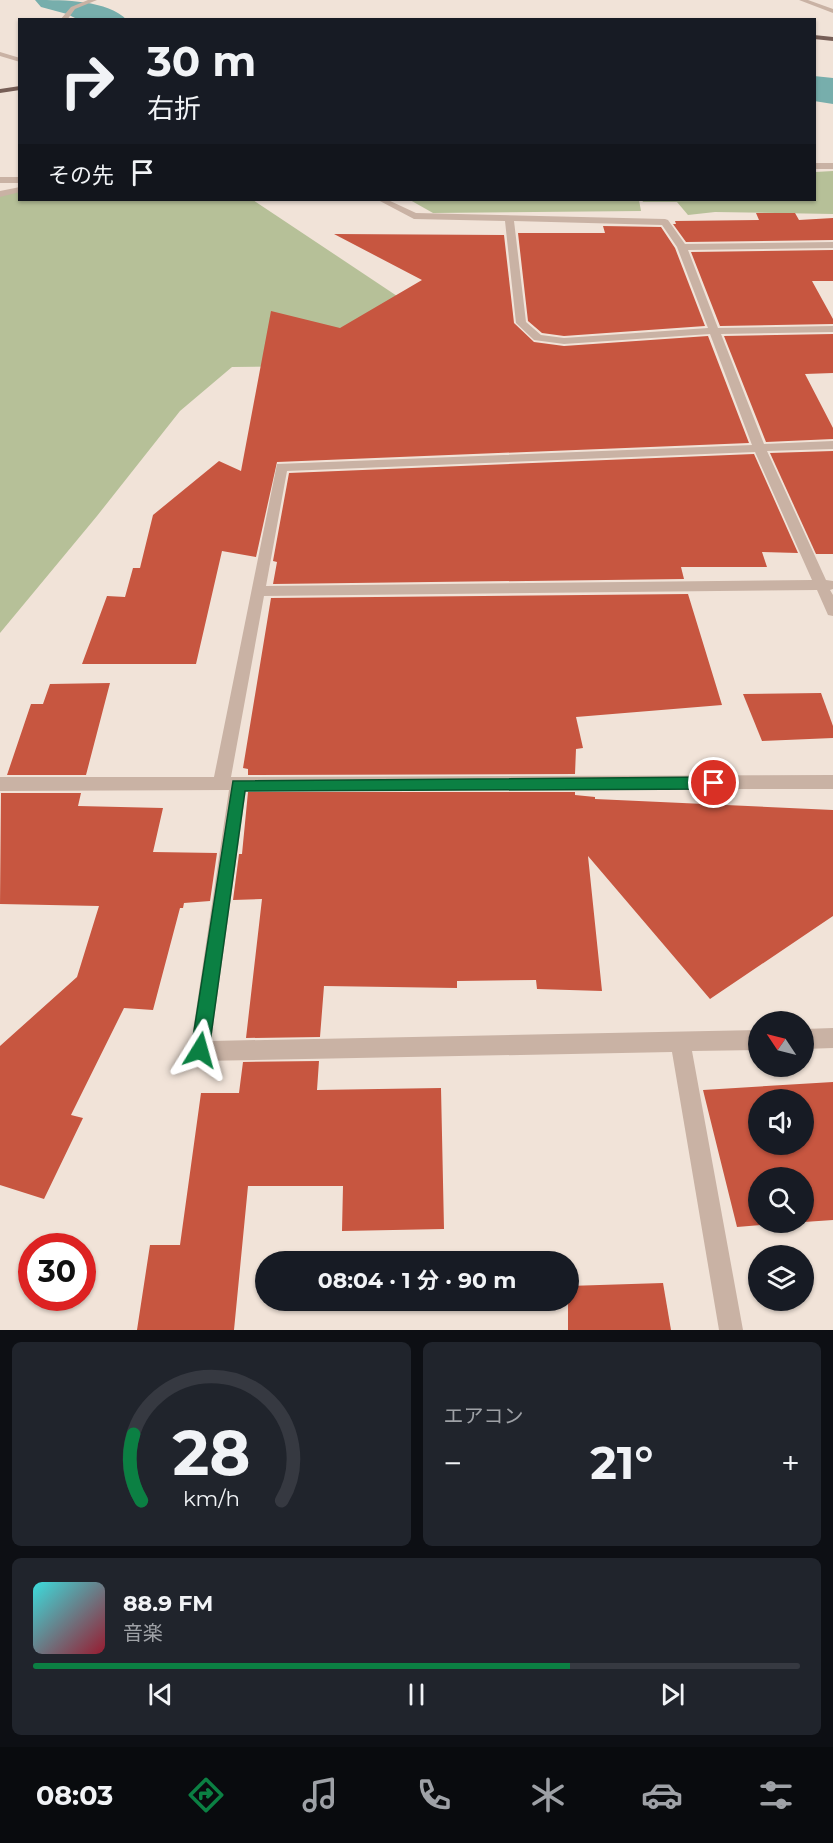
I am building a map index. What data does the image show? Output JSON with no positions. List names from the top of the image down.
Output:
{
  "north": "top left",
  "page": {
    "turn": ["30 m", "右折"],
    "then": "その先",
    "limit": "30",
    "trip": "08:04 · 1 分 · 90 m",
    "tile": "エアコン",
    "heat": ["−", "21°", "+"],
    "song": ["88.9 FM", "音楽"],
    "tabs": "08:03",
    "gauge": ["28", "km/h"]
  }
}
